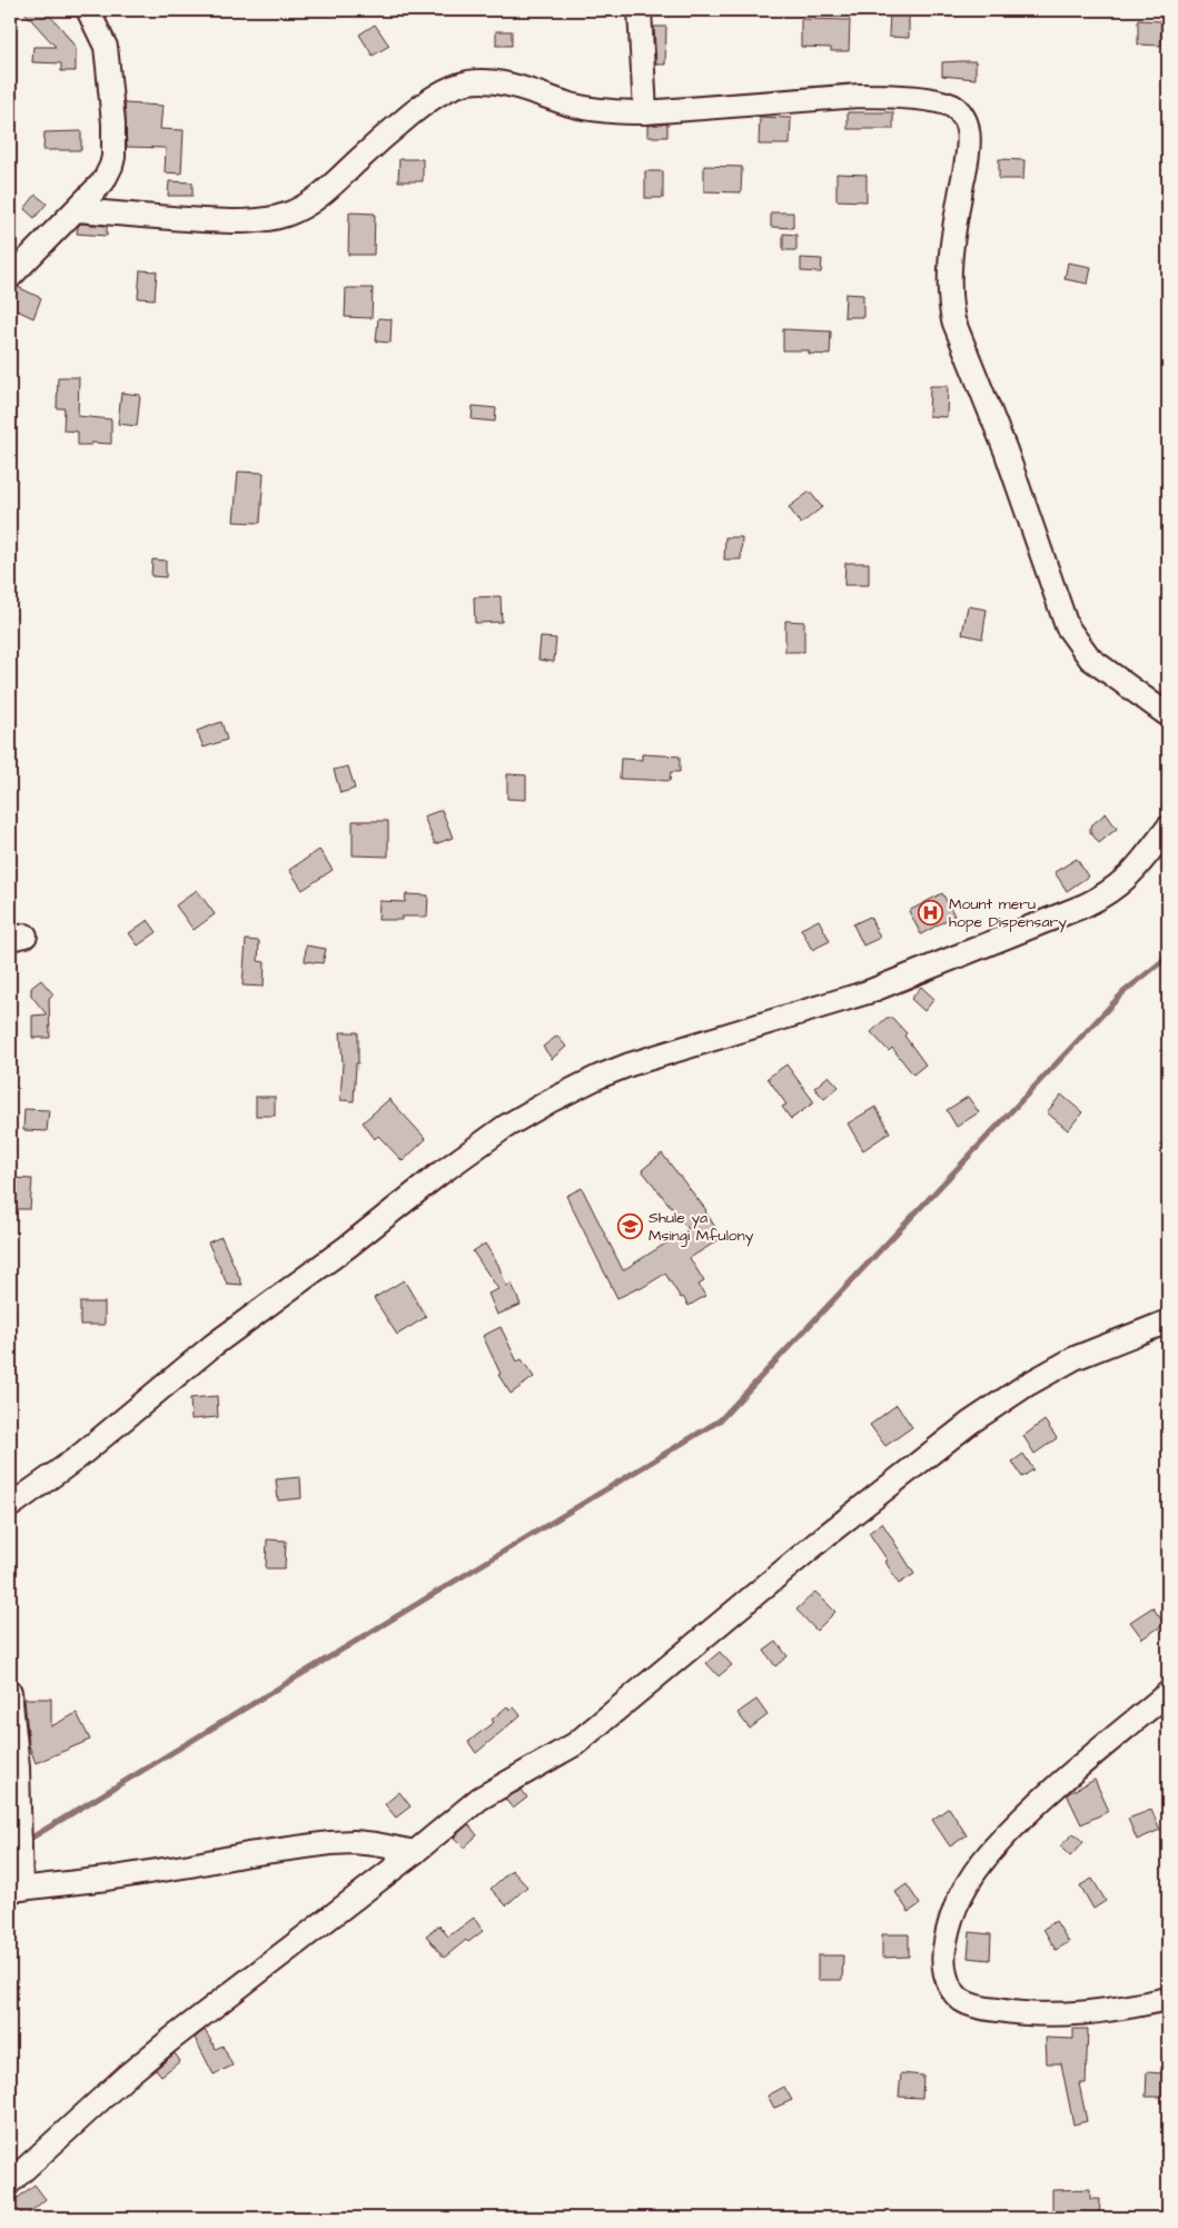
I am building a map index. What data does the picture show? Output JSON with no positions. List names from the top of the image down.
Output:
{
  "places": {
    "hospital": ["Mount meru hope Dispensary"],
    "school or university": ["Shule ya Msingi Mfulony"]
  }
}
